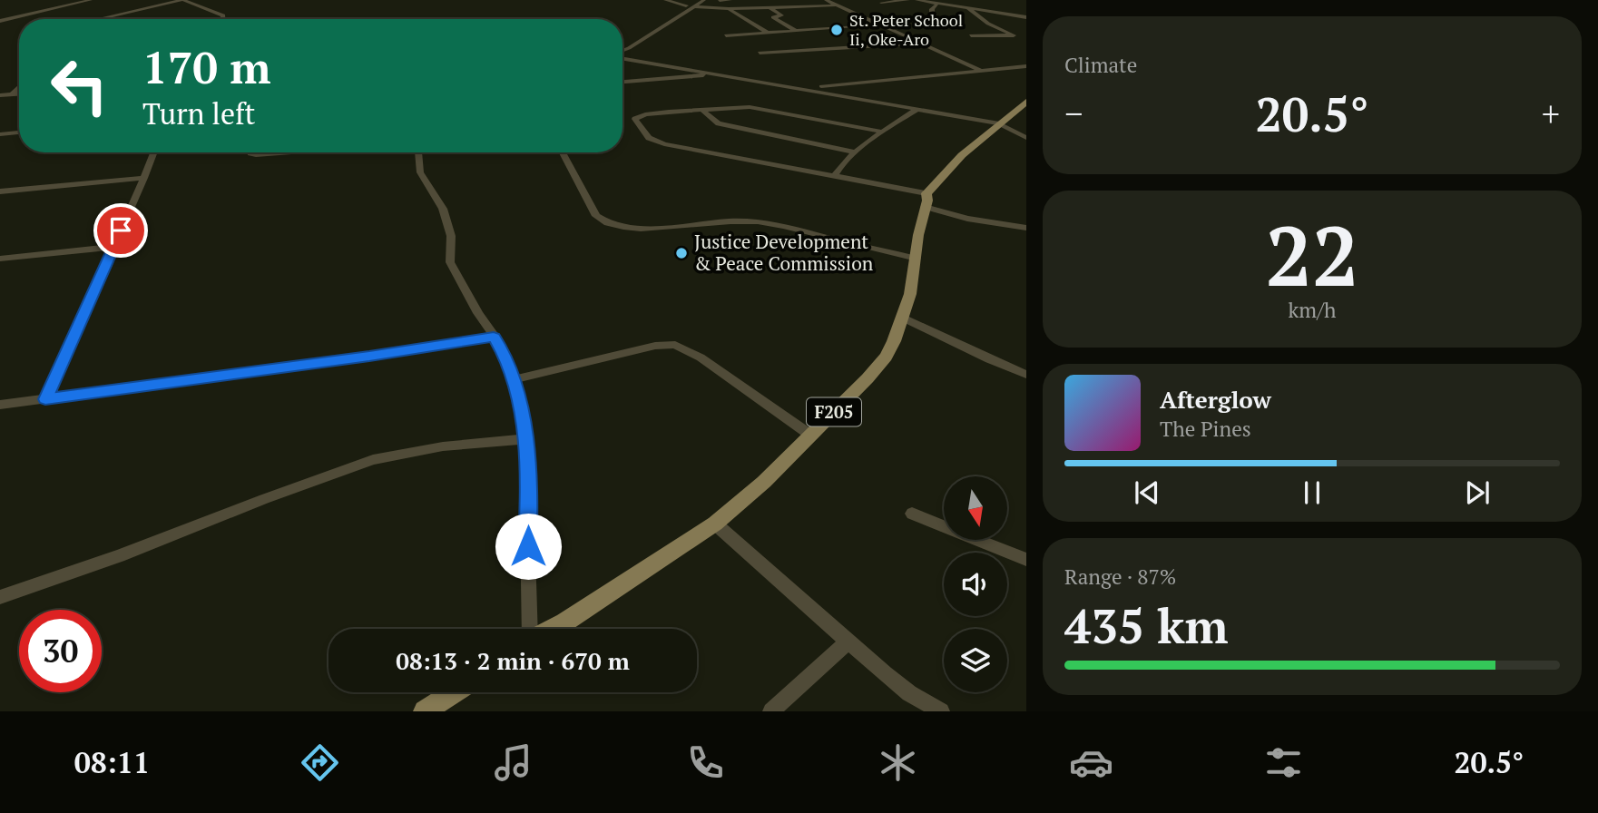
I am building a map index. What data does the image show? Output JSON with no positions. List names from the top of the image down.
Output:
{
  "streets": {
    "main road": ["F205"]
  },
  "places": ["St. Peter School Ii, Oke-Aro", "Justice Development & Peace Commission"],
  "north": "bottom",
  "page": {
    "tile": [
      "Climate",
      ["22", "km/h"],
      ["Range · 87%", "435 km"]
    ],
    "turn": ["170 m", "Turn left"],
    "heat": ["−", "20.5°", "+"],
    "song": ["Afterglow", "The Pines"],
    "limit": "30",
    "trip": "08:13 · 2 min · 670 m",
    "tabs": ["08:11", "20.5°"]
  }
}
